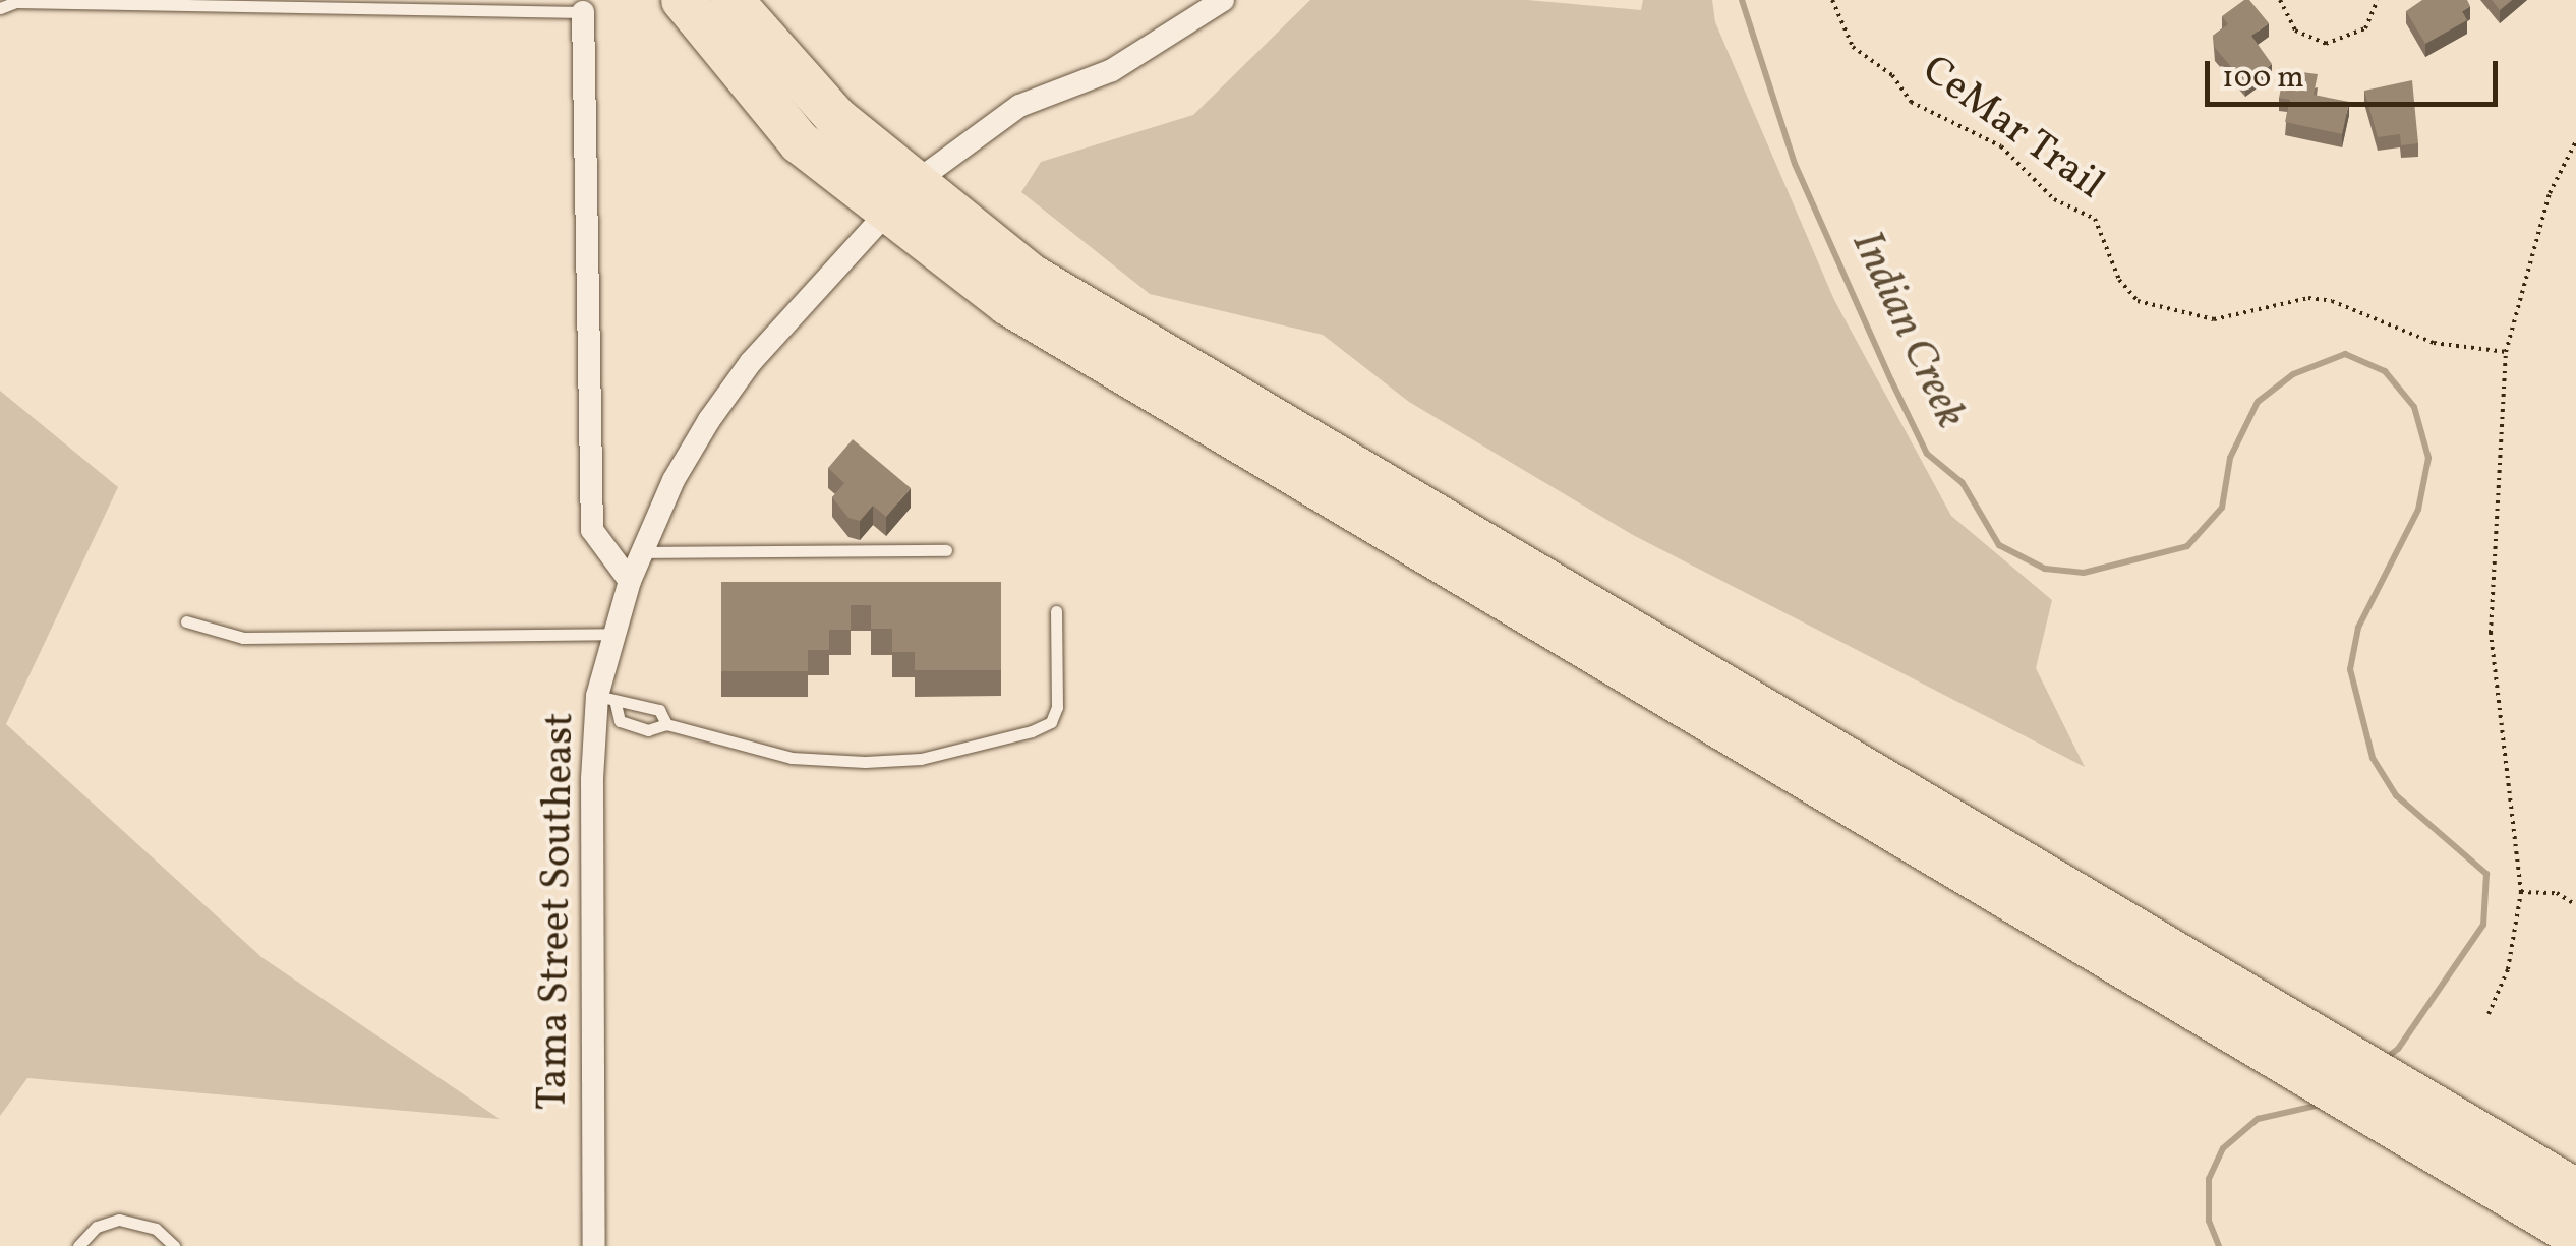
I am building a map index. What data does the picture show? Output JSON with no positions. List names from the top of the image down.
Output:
{
  "streets": {
    "street": ["Tama Street Southeast"],
    "path": ["CeMar Trail"]
  },
  "water": ["Indian Creek"],
  "scale_bar": "100 m"
}
